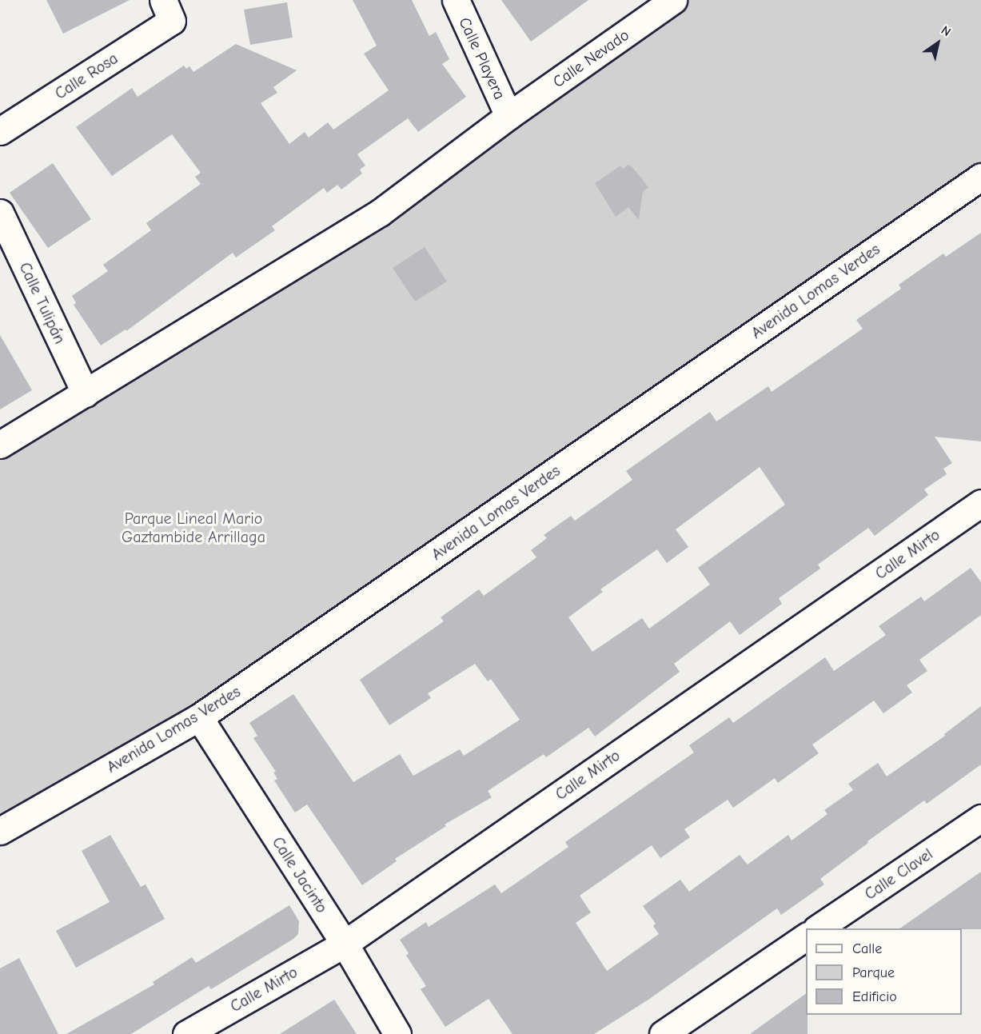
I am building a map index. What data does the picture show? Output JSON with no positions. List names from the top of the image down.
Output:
{
  "streets": {
    "street": [
      "Calle Playera",
      "Calle Nevado",
      "Calle Rosa",
      "Avenida Lomas Verdes",
      "Calle Tulipán",
      "Calle Mirto",
      "Calle Clavel",
      "Calle Jacinto"
    ]
  },
  "crossings": [
    ["Calle Playera", "Calle Nevado"],
    ["Calle Nevado", "Calle Tulipán"],
    ["Avenida Lomas Verdes", "Calle Jacinto"],
    ["Calle Mirto", "Calle Jacinto"]
  ],
  "parks": ["Parque Lineal Mario Gaztambide Arrillaga"],
  "legend": ["Calle", "Parque", "Edificio"],
  "north": "top right"
}
